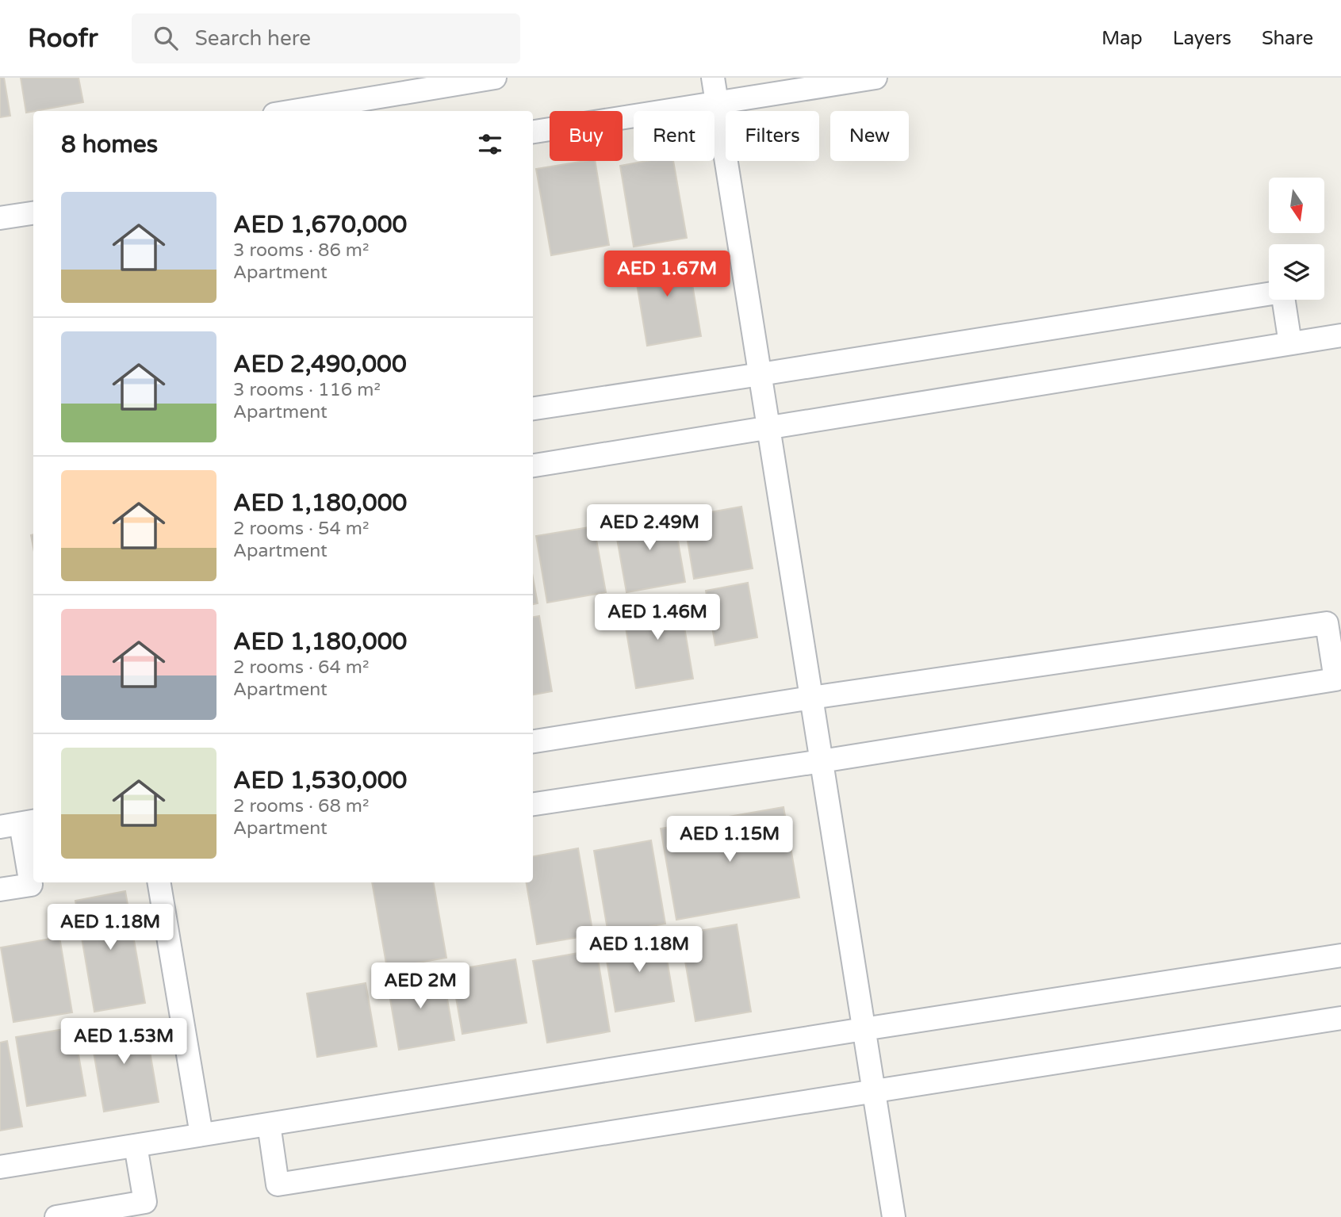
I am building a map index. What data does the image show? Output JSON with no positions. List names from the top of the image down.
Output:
{
  "north": "bottom",
  "page": {
    "header": "Roofr",
    "search": "Search here",
    "nav": ["Map", "Layers", "Share"],
    "chip": [
      "Buy",
      "Rent",
      "Filters",
      "New"
    ],
    "heading": "8 homes",
    "list": [
      {
        "name": "AED 1,670,000",
        "note": "3 rooms · 86 m² · Apartment"
      },
      {
        "name": "AED 2,490,000",
        "note": "3 rooms · 116 m² · Apartment"
      },
      {
        "name": "AED 1,180,000",
        "note": "2 rooms · 54 m² · Apartment"
      },
      {
        "name": "AED 1,180,000",
        "note": "2 rooms · 64 m² · Apartment"
      },
      {
        "name": "AED 1,530,000",
        "note": "2 rooms · 68 m² · Apartment"
      }
    ],
    "price": [
      "AED 1.67M",
      "AED 2.49M",
      "AED 1.46M",
      "AED 1.15M",
      "AED 1.18M",
      "AED 1.18M",
      "AED 2M",
      "AED 1.53M"
    ]
  }
}
